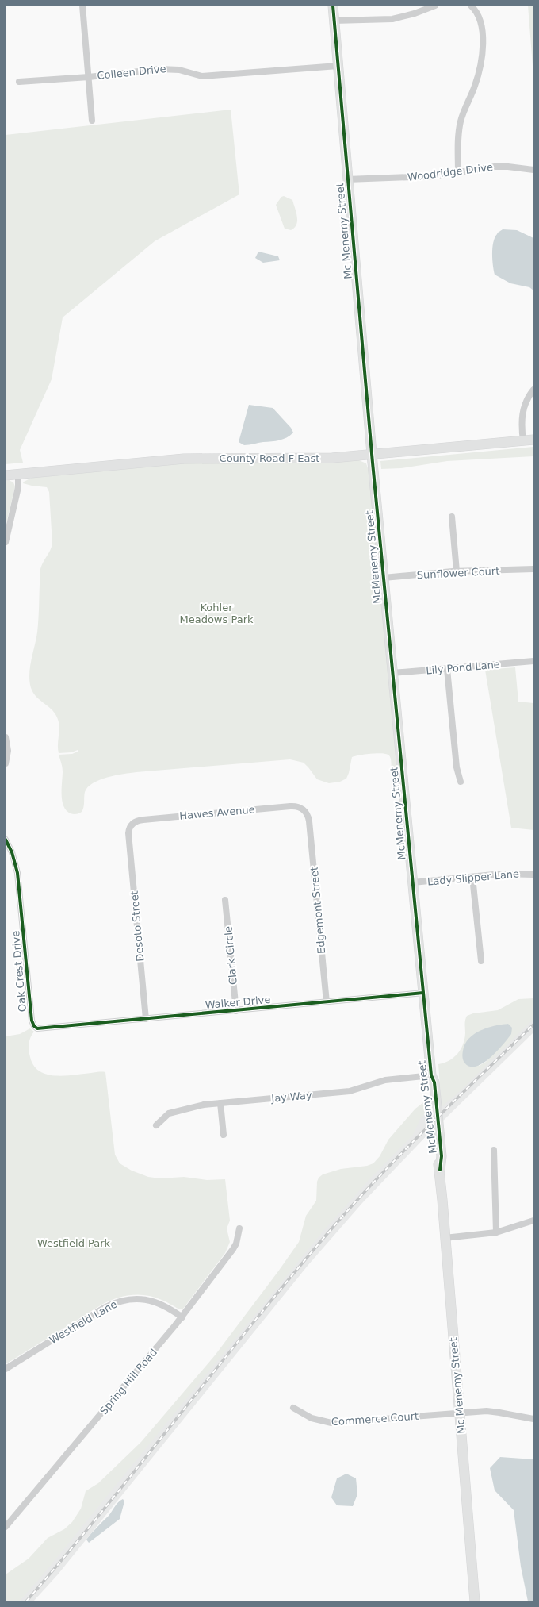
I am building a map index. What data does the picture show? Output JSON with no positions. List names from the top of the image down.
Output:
{
  "streets": {
    "street": [
      "Colleen Drive",
      "Woodridge Drive",
      "Mc Menemy Street",
      "County Road F East",
      "McMenemy Street",
      "Sunflower Court",
      "Lily Pond Lane",
      "Hawes Avenue",
      "Lady Slipper Lane",
      "Edgemont Street",
      "Desoto Street",
      "Clark Circle",
      "Oak Crest Drive",
      "Walker Drive",
      "Jay Way",
      "Westfield Lane",
      "Spring Hill Road",
      "Commerce Court"
    ]
  },
  "crossings": [
    ["Colleen Drive", "Mc Menemy Street"],
    ["Woodridge Drive", "Mc Menemy Street"],
    ["Mc Menemy Street", "County Road F East"],
    ["Mc Menemy Street", "McMenemy Street"],
    ["Mc Menemy Street", "Commerce Court"],
    ["County Road F East", "McMenemy Street"],
    ["McMenemy Street", "Sunflower Court"],
    ["McMenemy Street", "Lily Pond Lane"],
    ["McMenemy Street", "Lady Slipper Lane"],
    ["McMenemy Street", "Walker Drive"],
    ["McMenemy Street", "Jay Way"],
    ["Hawes Avenue", "Edgemont Street"],
    ["Hawes Avenue", "Desoto Street"],
    ["Edgemont Street", "Walker Drive"],
    ["Desoto Street", "Walker Drive"],
    ["Clark Circle", "Walker Drive"],
    ["Oak Crest Drive", "Walker Drive"],
    ["Westfield Lane", "Spring Hill Road"]
  ],
  "parks": ["Kohler Meadows Park", "Westfield Park"]
}
